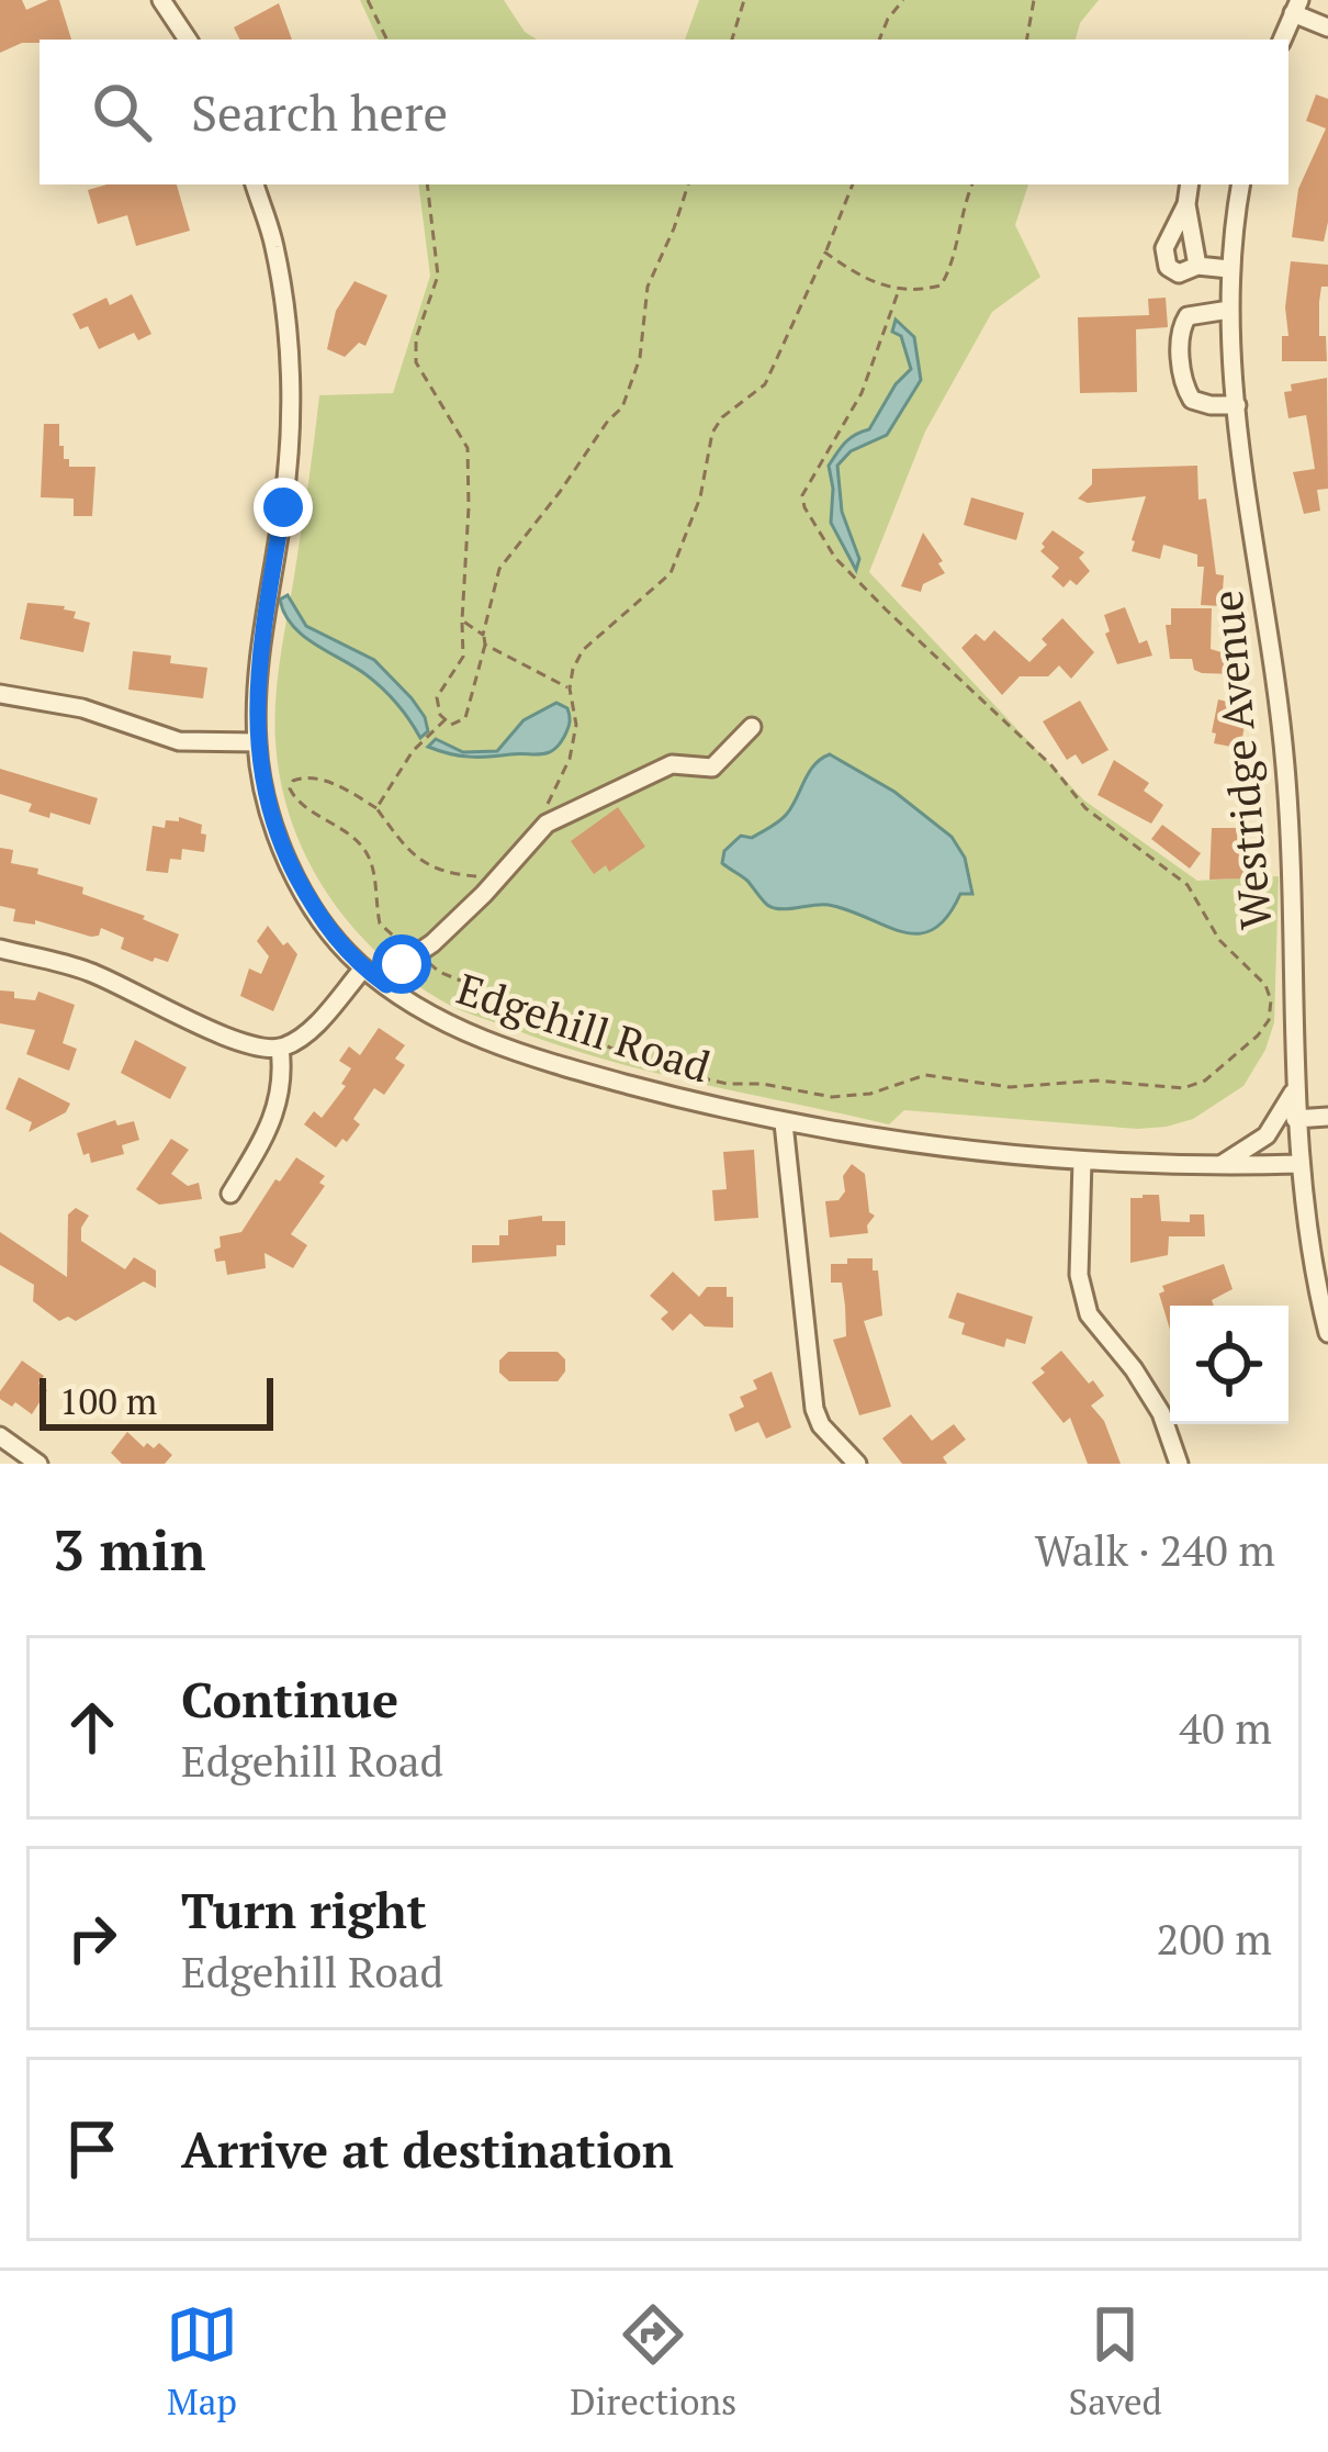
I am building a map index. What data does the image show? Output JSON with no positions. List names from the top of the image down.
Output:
{
  "streets": {
    "street": ["Westridge Avenue", "Edgehill Road"]
  },
  "crossings": [
    ["Westridge Avenue", "Edgehill Road"]
  ],
  "scale_bar": "100 m",
  "page": {
    "search": "Search here",
    "scale": "100 m",
    "heading": ["3 min", "Walk · 240 m"],
    "list": [
      ["Continue", "Edgehill Road", "40 m"],
      ["Turn right", "Edgehill Road", "200 m"],
      "Arrive at destination"
    ],
    "nav": ["Map", "Directions", "Saved"]
  }
}
